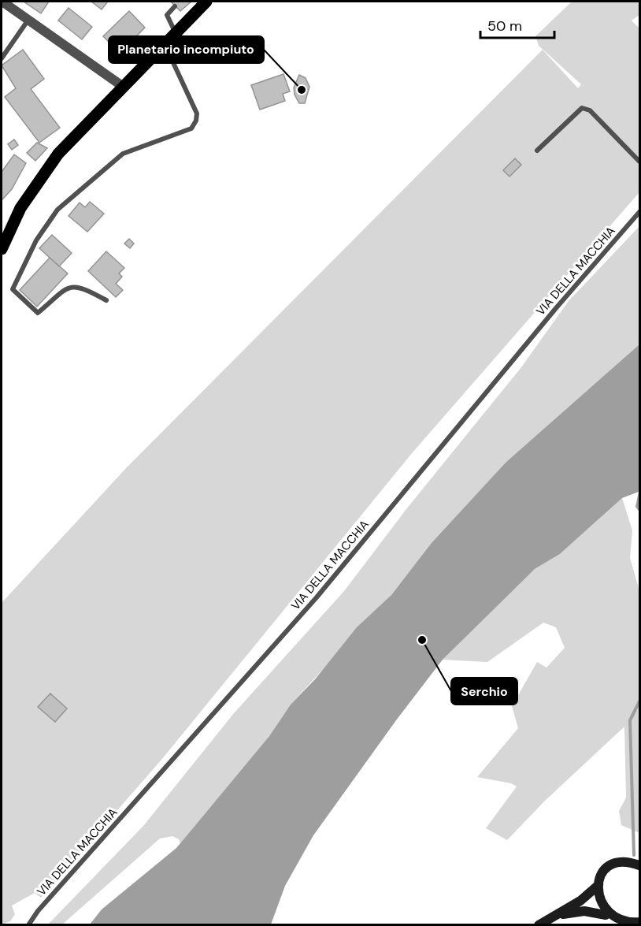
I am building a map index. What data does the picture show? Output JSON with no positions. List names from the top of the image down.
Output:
{
  "streets": {
    "lane": ["VIA DELLA MACCHIA"]
  },
  "places": ["Planetario incompiuto", "Serchio"],
  "scale_bar": "50 m"
}
